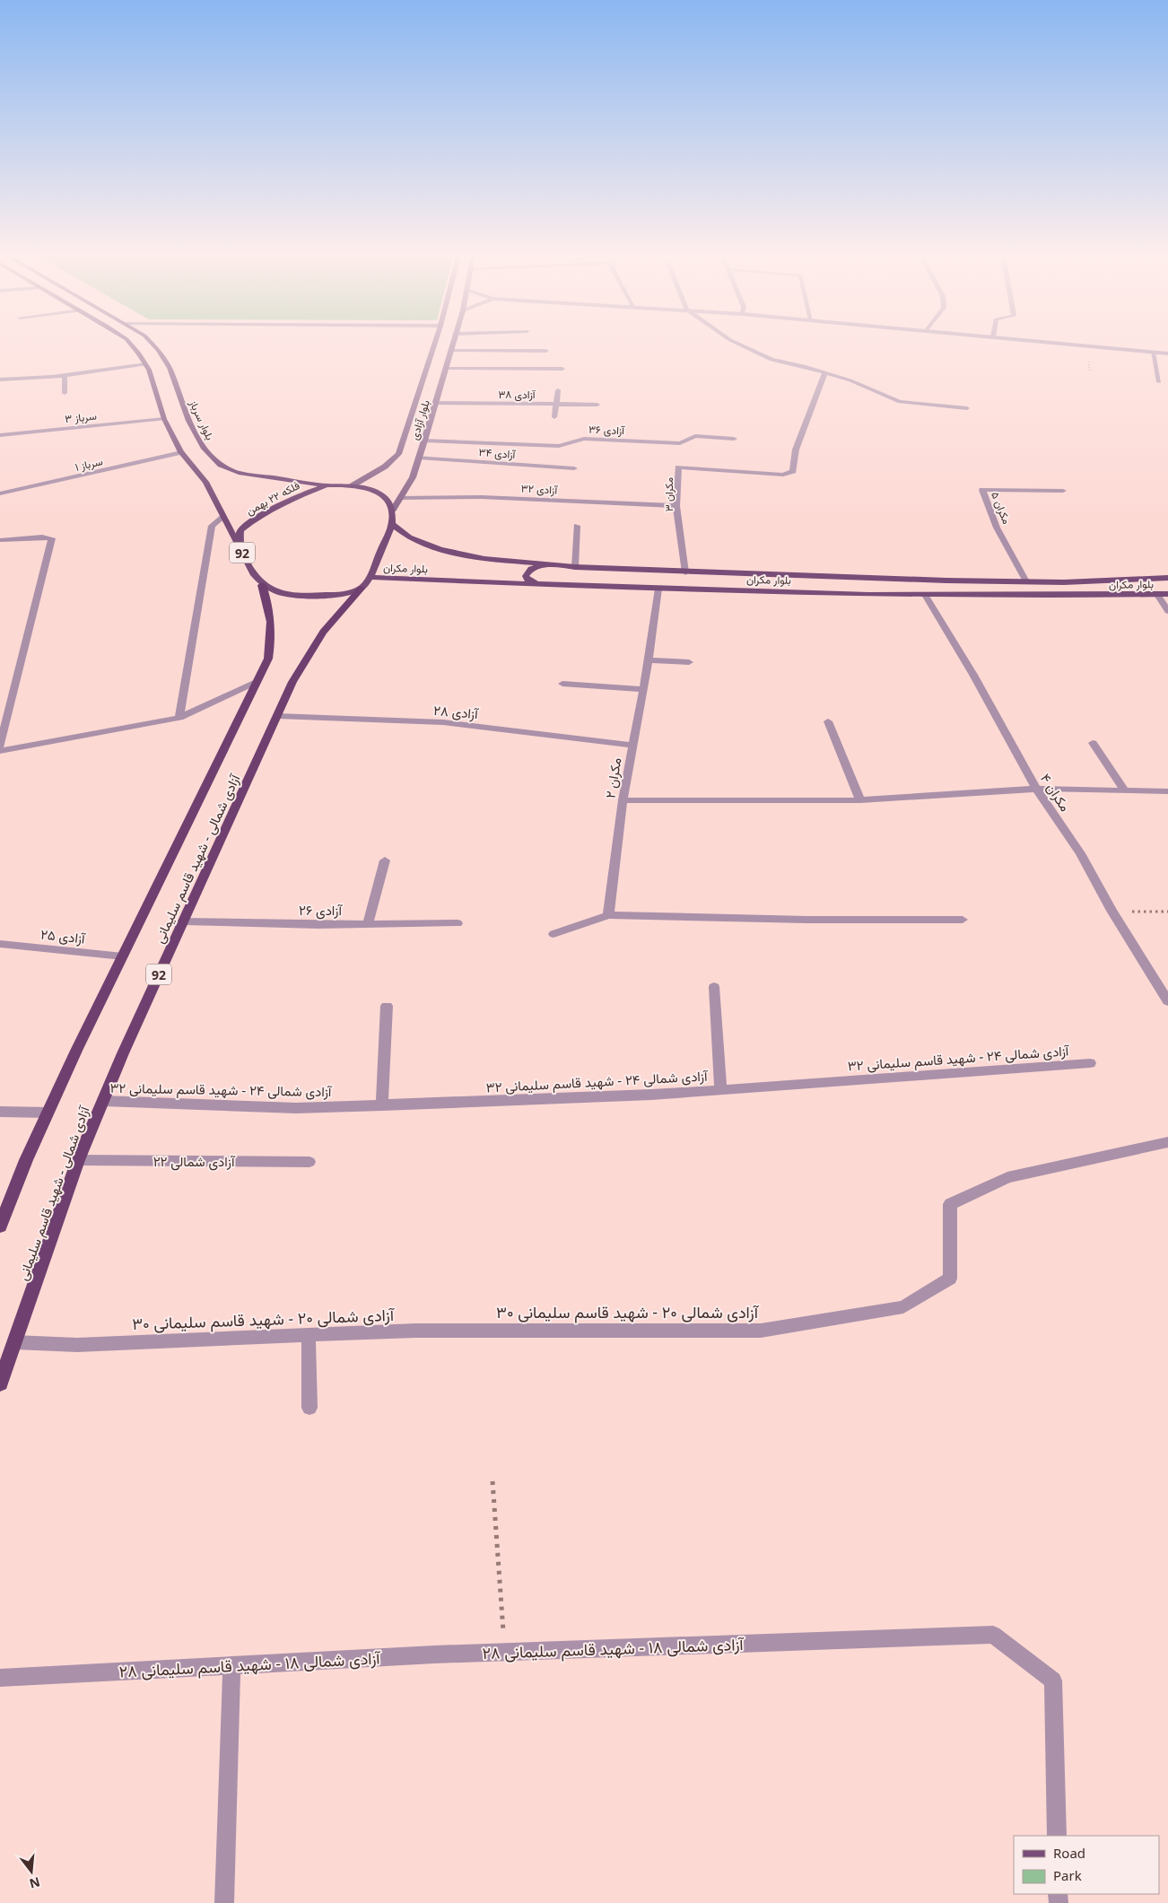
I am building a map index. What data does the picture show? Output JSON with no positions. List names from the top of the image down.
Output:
{
  "streets": {
    "highway": ["92", "آزادی شمالی - شهید قاسم سلیمانی"],
    "main road": [
      "بلوار سرباز",
      "بلوار آزادی",
      "فلکه ۲۲ بهمن",
      "بلوار مکران"
    ],
    "street": [
      "آزادی ۳۸",
      "سرباز ۳",
      "آزادی ۳۶",
      "آزادی ۳۴",
      "سرباز ۱",
      "آزادی ۳۲",
      "مکران ۳",
      "مکران ۵",
      "آزادی ۲۸",
      "مکران ۲",
      "مکران ۴",
      "آزادی ۲۶",
      "آزادی ۲۵",
      "آزادی شمالی ۲۴ - شهید قاسم سلیمانی ۳۲",
      "آزادی شمالی ۲۲",
      "آزادی شمالی ۲۰ - شهید قاسم سلیمانی ۳۰",
      "آزادی شمالی ۱۸ - شهید قاسم سلیمانی ۲۸"
    ]
  },
  "crossings": [
    ["آزادی ۳۸", "بلوار آزادی"],
    ["سرباز ۳", "92"],
    ["بلوار سرباز", "بلوار آزادی"],
    ["بلوار سرباز", "فلکه ۲۲ بهمن"],
    ["بلوار سرباز", "92"],
    ["بلوار سرباز", "بلوار مکران"],
    ["بلوار سرباز", "آزادی شمالی - شهید قاسم سلیمانی"],
    ["بلوار آزادی", "آزادی ۳۶"],
    ["بلوار آزادی", "آزادی ۳۴"],
    ["بلوار آزادی", "آزادی ۳۲"],
    ["بلوار آزادی", "فلکه ۲۲ بهمن"],
    ["بلوار آزادی", "92"],
    ["بلوار آزادی", "بلوار مکران"],
    ["بلوار آزادی", "آزادی شمالی - شهید قاسم سلیمانی"],
    ["سرباز ۱", "92"],
    ["آزادی ۳۲", "مکران ۳"],
    ["مکران ۳", "بلوار مکران"],
    ["فلکه ۲۲ بهمن", "92"],
    ["فلکه ۲۲ بهمن", "بلوار مکران"],
    ["فلکه ۲۲ بهمن", "آزادی شمالی - شهید قاسم سلیمانی"],
    ["مکران ۵", "بلوار مکران"],
    ["92", "بلوار مکران"],
    ["92", "آزادی شمالی - شهید قاسم سلیمانی"],
    ["بلوار مکران", "مکران ۲"],
    ["بلوار مکران", "مکران ۴"],
    ["بلوار مکران", "آزادی شمالی - شهید قاسم سلیمانی"],
    ["آزادی ۲۸", "مکران ۲"],
    ["آزادی ۲۸", "آزادی شمالی - شهید قاسم سلیمانی"],
    ["آزادی شمالی - شهید قاسم سلیمانی", "آزادی ۲۶"],
    ["آزادی شمالی - شهید قاسم سلیمانی", "آزادی ۲۵"],
    ["آزادی شمالی - شهید قاسم سلیمانی", "آزادی شمالی ۲۴ - شهید قاسم سلیمانی ۳۲"],
    ["آزادی شمالی - شهید قاسم سلیمانی", "آزادی شمالی ۲۲"],
    ["آزادی شمالی - شهید قاسم سلیمانی", "آزادی شمالی ۲۰ - شهید قاسم سلیمانی ۳۰"]
  ],
  "legend": ["Road", "Park"],
  "north": "bottom"
}
